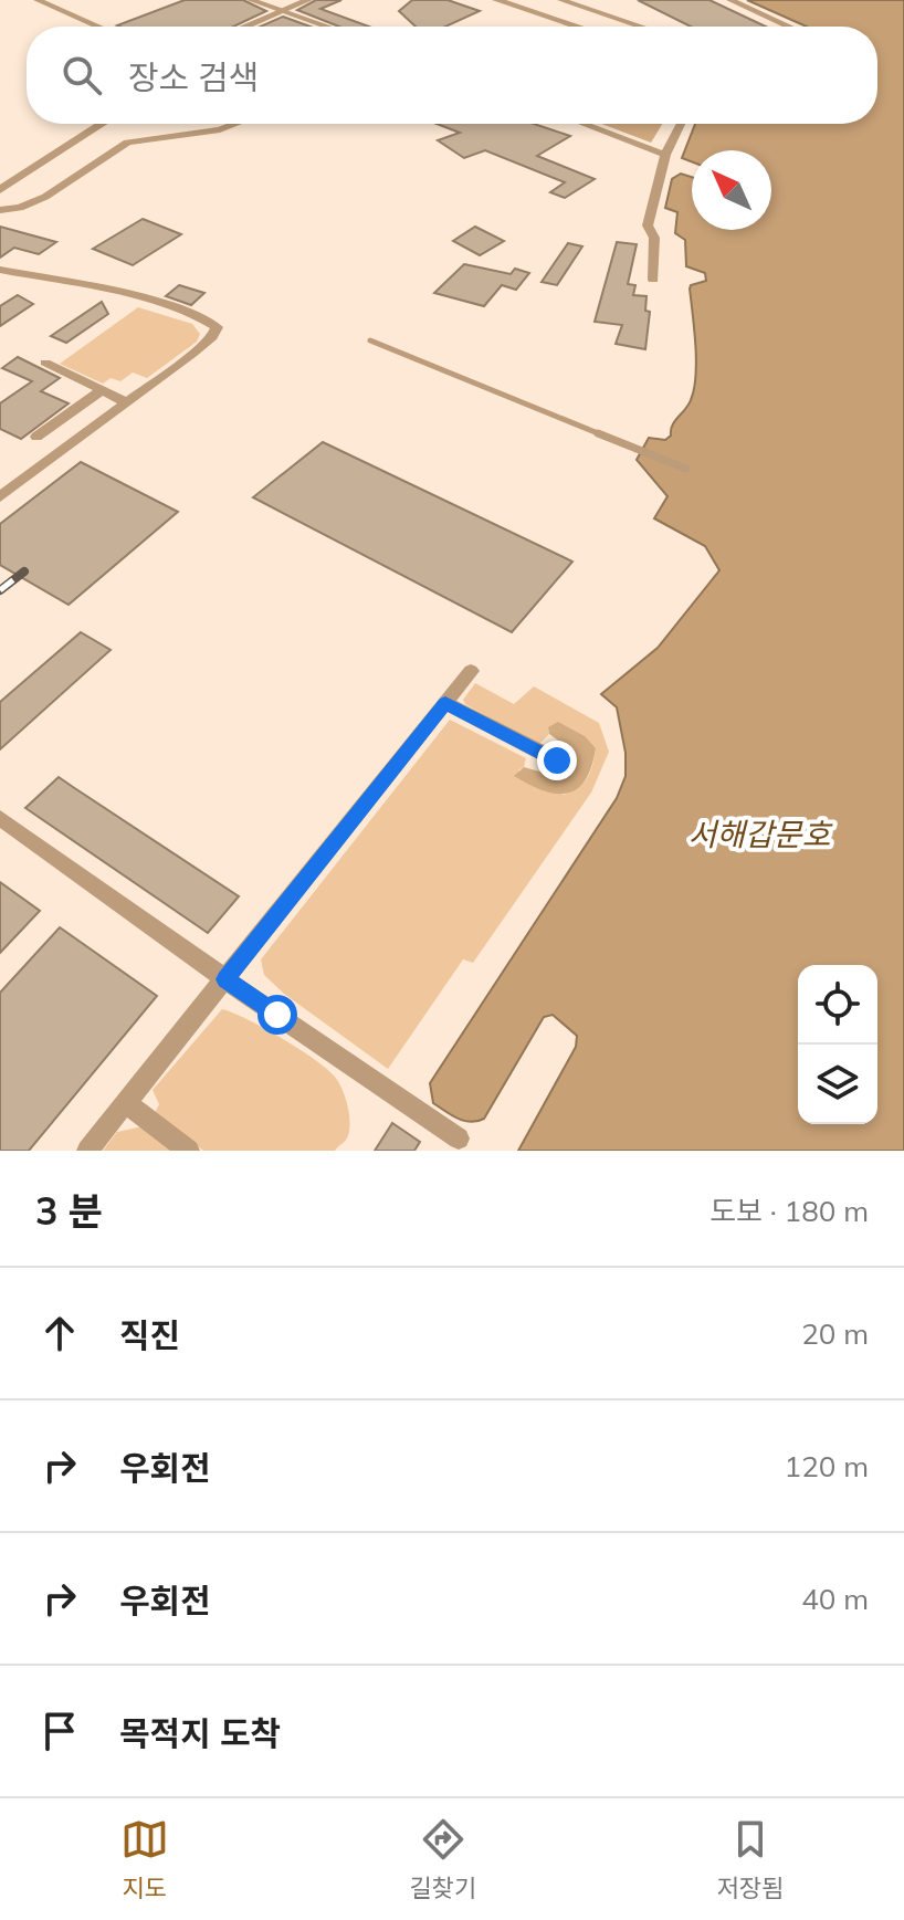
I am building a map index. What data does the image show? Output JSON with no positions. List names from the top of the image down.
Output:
{
  "water": ["서해갑문호"],
  "north": "top left",
  "page": {
    "search": "장소 검색",
    "heading": ["3 분", "도보 · 180 m"],
    "list": [
      ["직진", "20 m"],
      ["우회전", "120 m"],
      ["우회전", "40 m"],
      "목적지 도착"
    ],
    "nav": ["지도", "길찾기", "저장됨"]
  }
}
